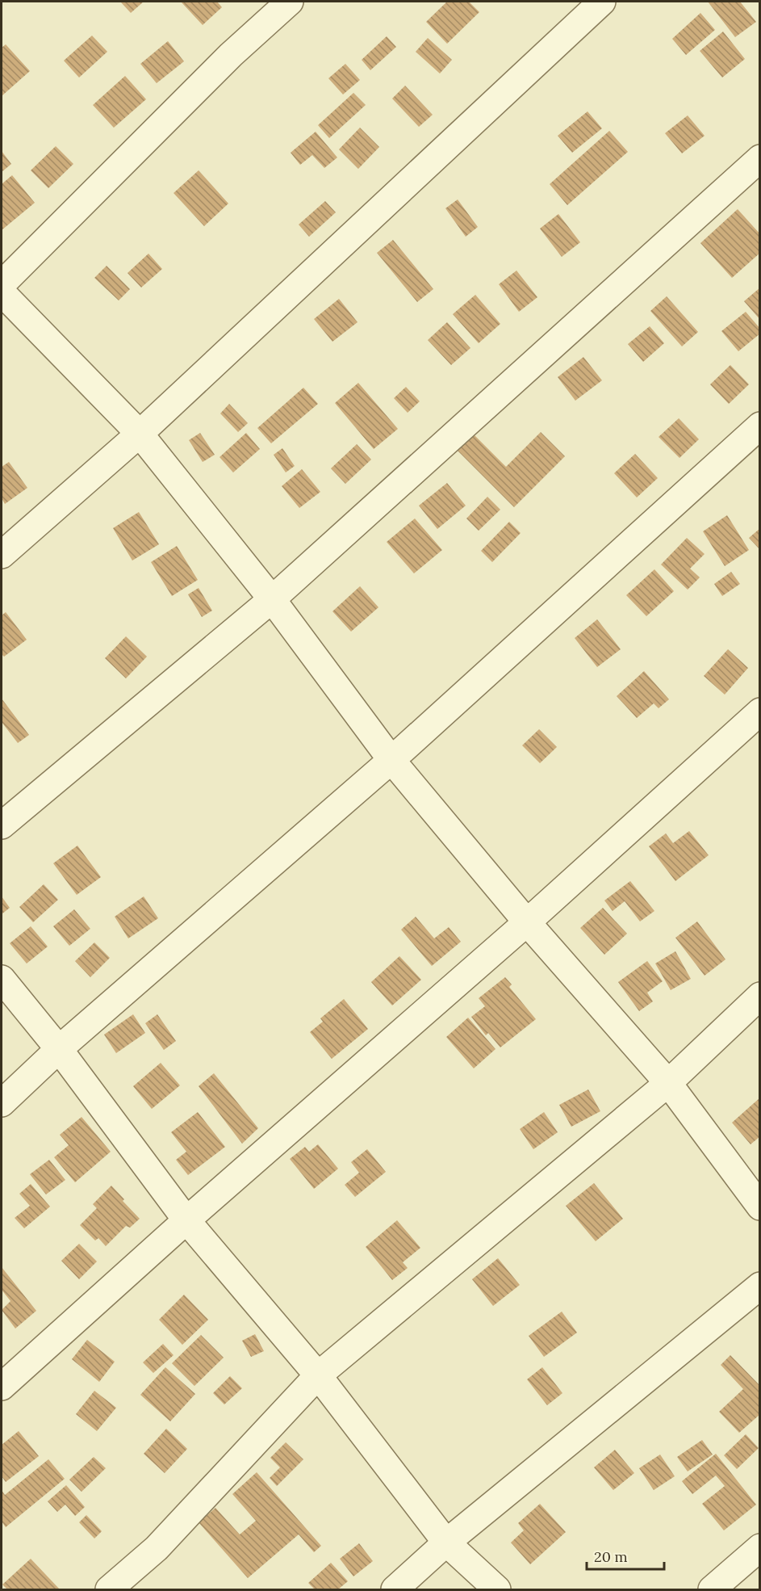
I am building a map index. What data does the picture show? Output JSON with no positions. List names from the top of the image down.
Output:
{
  "scale_bar": "20 m"
}
